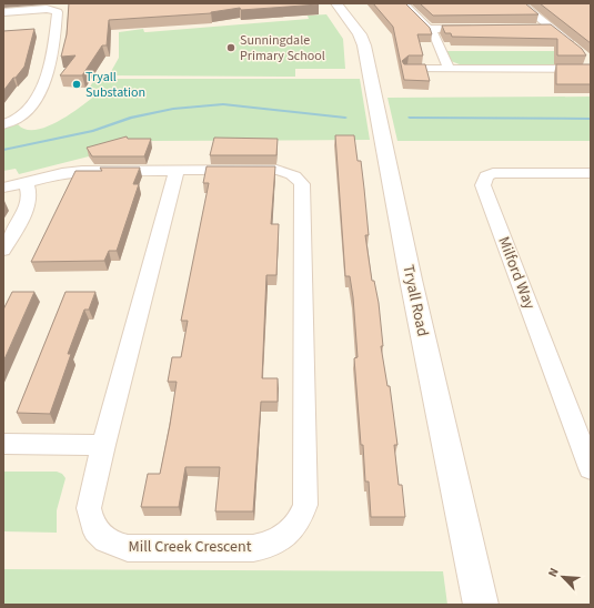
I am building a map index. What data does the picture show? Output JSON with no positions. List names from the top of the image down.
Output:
{
  "streets": {
    "street": ["Milford Way", "Tryall Road", "Mill Creek Crescent"]
  },
  "places": ["Sunningdale Primary School", "Tryall Substation"],
  "north": "top left"
}
